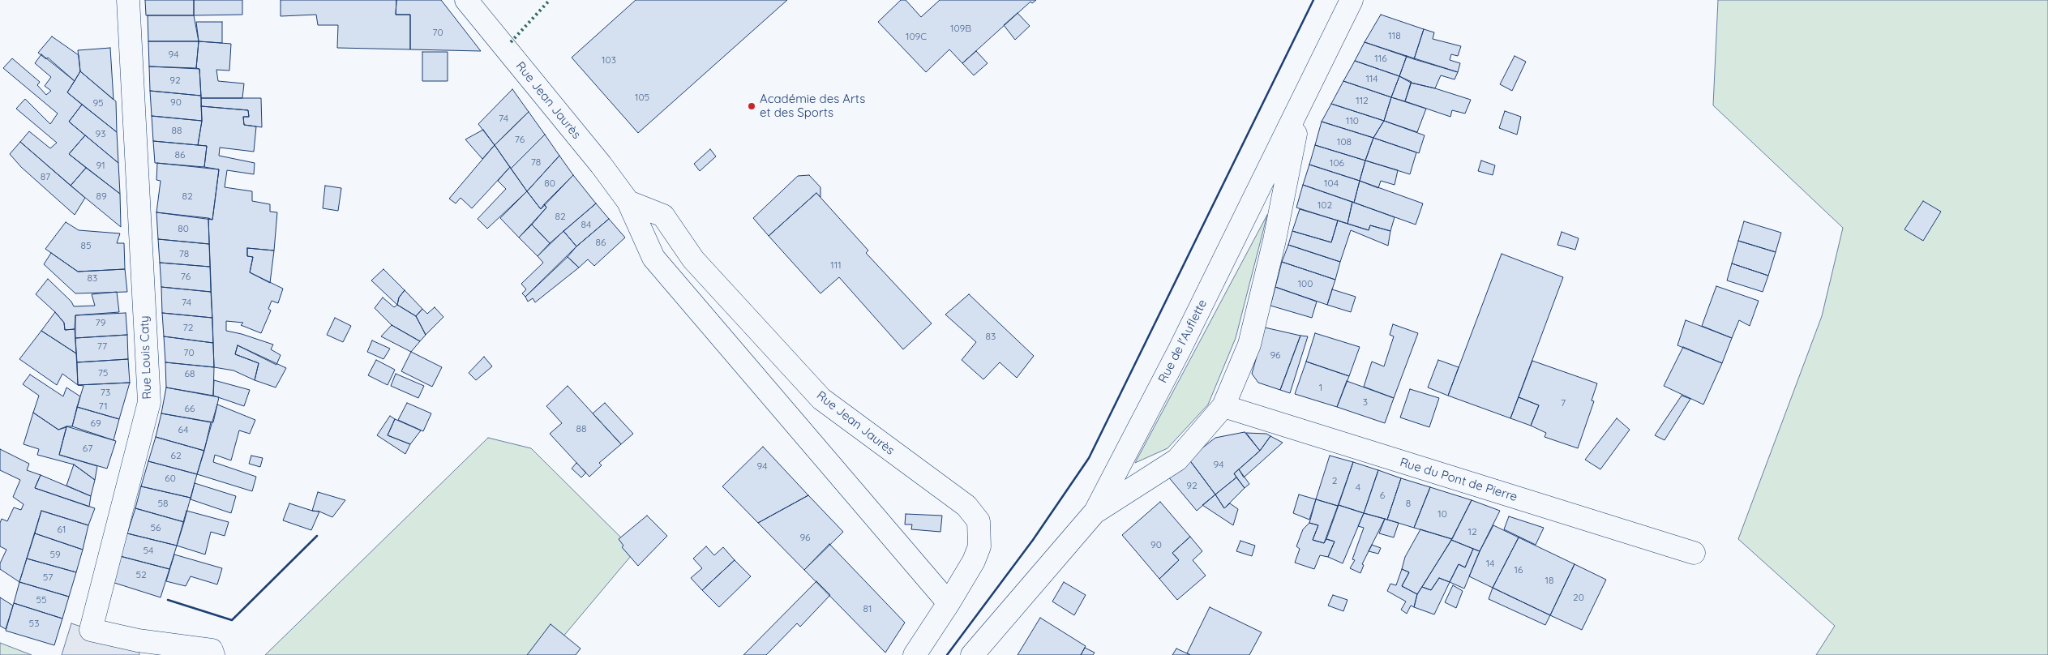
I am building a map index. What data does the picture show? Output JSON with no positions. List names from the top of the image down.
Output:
{
  "streets": {
    "street": [
      "Rue Jean Jaurès",
      "Rue de l'Auflette",
      "Rue Louis Caty",
      "Rue du Pont de Pierre"
    ]
  },
  "places": ["Académie des Arts et des Sports"],
  "house_numbers": [
    "109B",
    "70",
    "118",
    "109C",
    "94",
    "116",
    "103",
    "114",
    "92",
    "105",
    "112",
    "90",
    "95",
    "74",
    "110",
    "88",
    "93",
    "76",
    "108",
    "86",
    "78",
    "106",
    "91",
    "87",
    "80",
    "104",
    "89",
    "82",
    "102",
    "82",
    "84",
    "80",
    "86",
    "85",
    "78",
    "111",
    "76",
    "83",
    "100",
    "74",
    "79",
    "72",
    "83",
    "77",
    "70",
    "96",
    "75",
    "68",
    "1",
    "73",
    "3",
    "7",
    "71",
    "66",
    "69",
    "88",
    "64",
    "67",
    "62",
    "94",
    "94",
    "60",
    "2",
    "92",
    "4",
    "6",
    "58",
    "8",
    "10",
    "56",
    "61",
    "12",
    "96",
    "90",
    "54",
    "59",
    "14",
    "16",
    "52",
    "57",
    "18",
    "20",
    "55",
    "81",
    "53"
  ]
}
